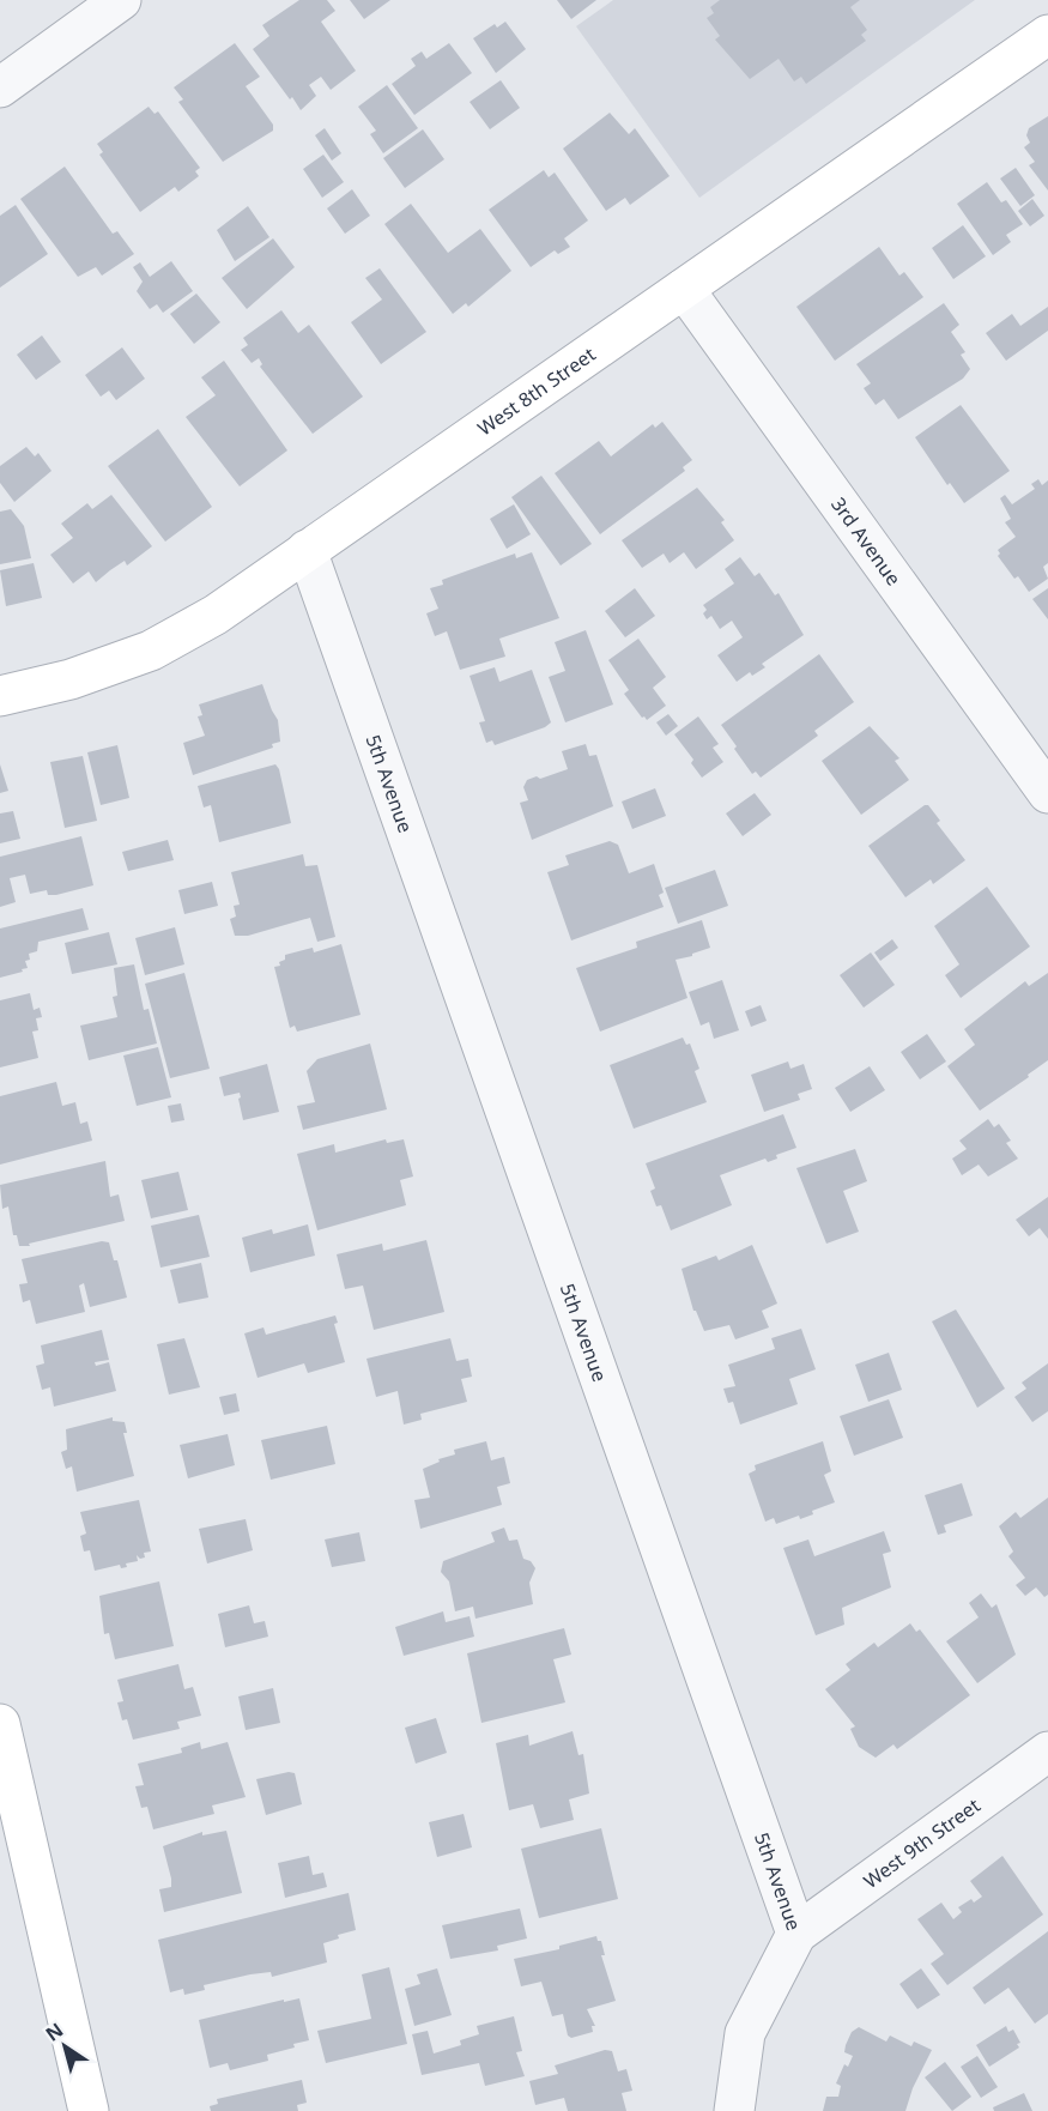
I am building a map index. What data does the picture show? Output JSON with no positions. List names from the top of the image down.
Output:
{
  "streets": {
    "main road": ["West 8th Street"],
    "street": ["3rd Avenue", "5th Avenue", "West 9th Street"]
  },
  "crossings": [
    ["West 8th Street", "3rd Avenue"],
    ["West 8th Street", "5th Avenue"],
    ["5th Avenue", "West 9th Street"]
  ],
  "north": "top left"
}
